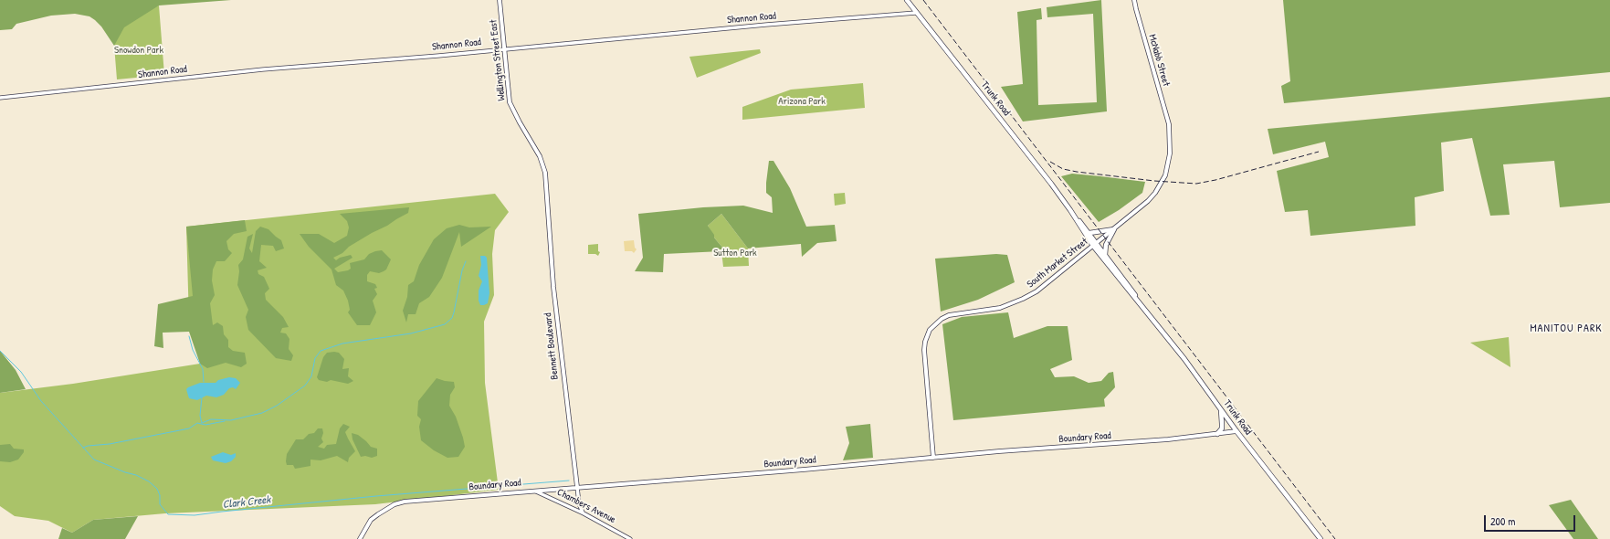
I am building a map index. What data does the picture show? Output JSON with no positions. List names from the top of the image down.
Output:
{
  "streets": {
    "highway": ["Trunk Road"],
    "main road": [
      "Wellington Street East",
      "McNabb Street",
      "South Market Street",
      "Bennett Boulevard",
      "Boundary Road"
    ],
    "street": ["Shannon Road", "Chambers Avenue"]
  },
  "crossings": [
    ["Shannon Road", "Wellington Street East"],
    ["Shannon Road", "Trunk Road"],
    ["Wellington Street East", "Bennett Boulevard"],
    ["McNabb Street", "South Market Street"],
    ["Trunk Road", "South Market Street"],
    ["Trunk Road", "Boundary Road"],
    ["South Market Street", "Boundary Road"],
    ["Bennett Boulevard", "Boundary Road"],
    ["Bennett Boulevard", "Chambers Avenue"],
    ["Boundary Road", "Chambers Avenue"]
  ],
  "districts": ["MANITOU PARK"],
  "water": ["Clark Creek"],
  "parks": ["Snowdon Park", "Arizona Park", "Sutton Park"],
  "scale_bar": "200 m"
}
